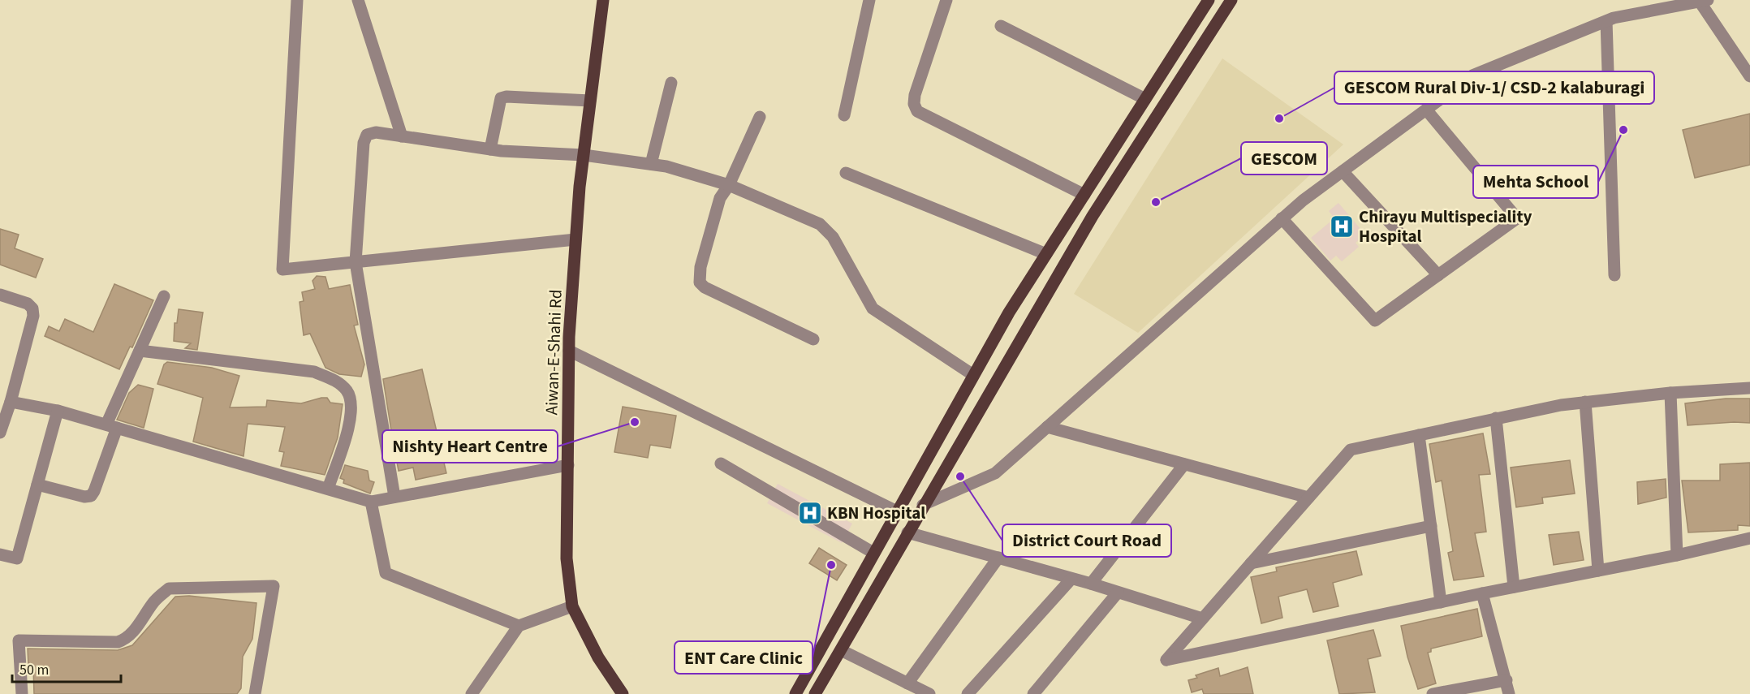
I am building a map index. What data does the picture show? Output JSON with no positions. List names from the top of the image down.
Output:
{
  "streets": {
    "main road": ["Aiwan-E-Shahi Rd"]
  },
  "places": {
    "other": [
      "GESCOM Rural Div-1/ CSD-2 kalaburagi",
      "Mehta School",
      "GESCOM",
      "Nishty Heart Centre",
      "District Court Road",
      "ENT Care Clinic"
    ],
    "hospital": ["Chirayu Multispeciality Hospital", "KBN Hospital"]
  },
  "scale_bar": "50 m"
}
